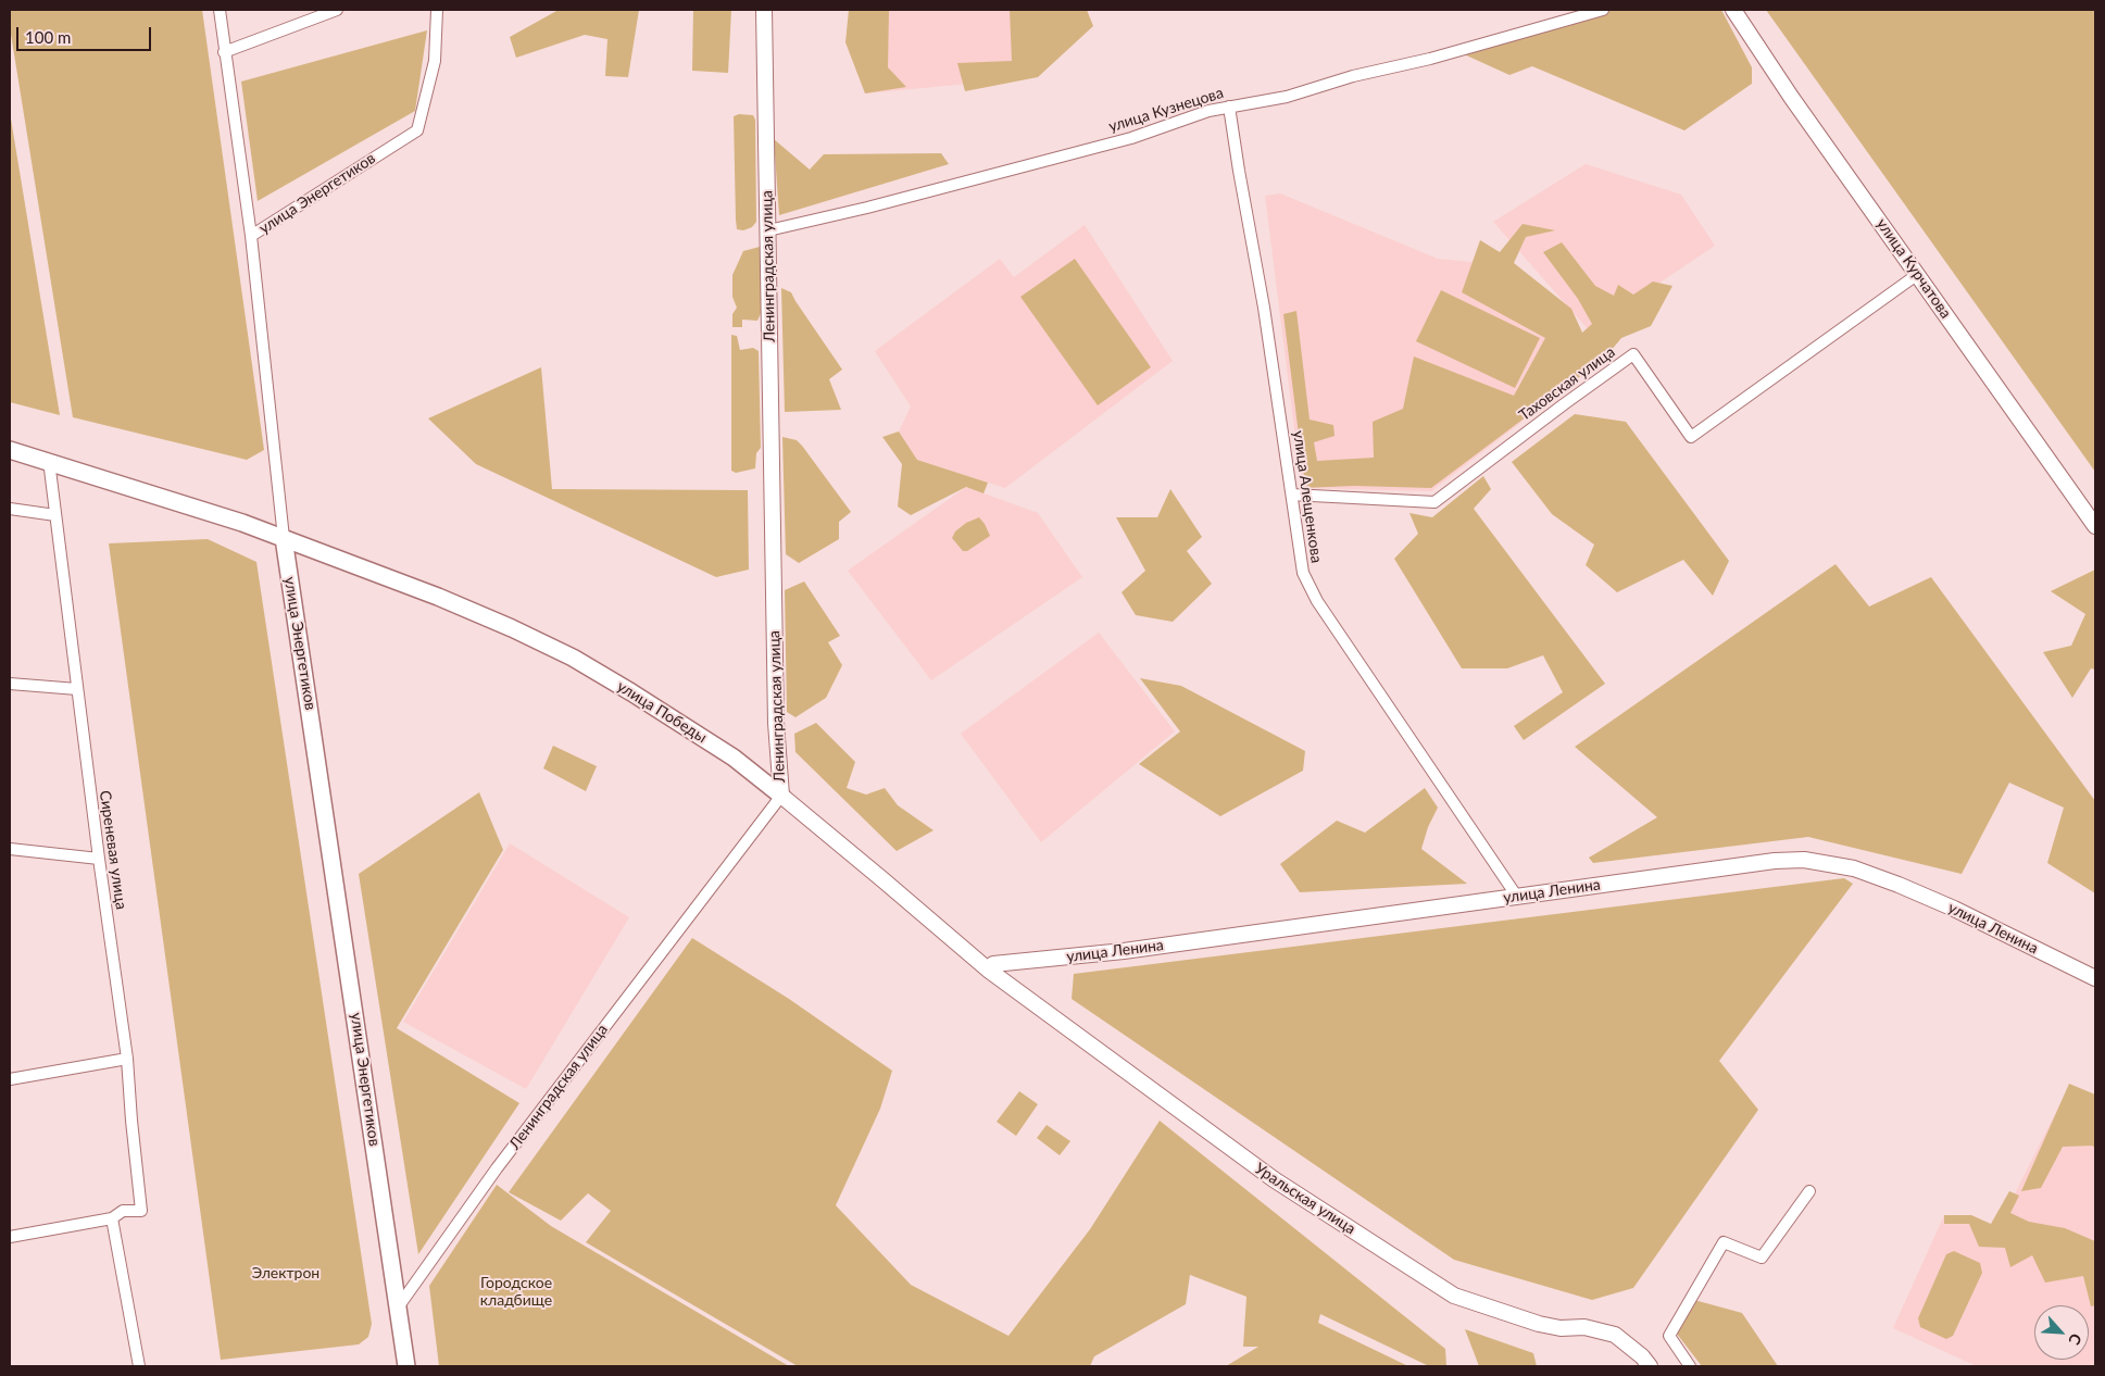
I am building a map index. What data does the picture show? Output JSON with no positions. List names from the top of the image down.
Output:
{
  "streets": {
    "main road": [
      "улица Энергетиков",
      "Ленинградская улица",
      "улица Курчатова",
      "улица Победы",
      "улица Ленина",
      "Уральская улица"
    ],
    "street": [
      "улица Кузнецова",
      "Таховская улица",
      "улица Алещенкова",
      "Сиреневая улица"
    ]
  },
  "crossings": [
    ["улица Кузнецова", "Ленинградская улица"],
    ["улица Кузнецова", "улица Алещенкова"],
    ["улица Энергетиков", "Ленинградская улица"],
    ["улица Энергетиков", "улица Победы"],
    ["Ленинградская улица", "улица Победы"],
    ["улица Курчатова", "Таховская улица"],
    ["Таховская улица", "улица Алещенкова"],
    ["улица Алещенкова", "улица Ленина"],
    ["улица Победы", "Сиреневая улица"],
    ["улица Победы", "улица Ленина"],
    ["улица Победы", "Уральская улица"],
    ["улица Ленина", "Уральская улица"]
  ],
  "parks": ["Электрон", "Городское кладбище"],
  "scale_bar": "100 m",
  "north": "bottom right"
}
